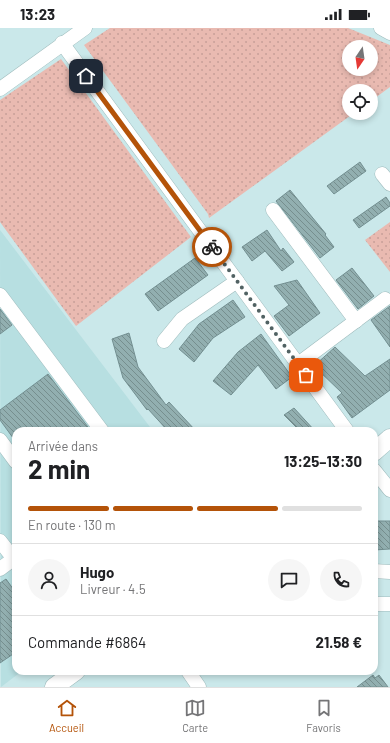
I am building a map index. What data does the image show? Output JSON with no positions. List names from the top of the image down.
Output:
{
  "north": "bottom",
  "page": {
    "status": "13:23",
    "heading": ["2 min", "Arrivée dans", "13:25–13:30"],
    "panel": [
      "Hugo",
      "Livreur · 4.5",
      "Commande #6864",
      "21.58 €"
    ],
    "bar": "En route · 130 m",
    "tabs": ["Accueil", "Carte", "Favoris"]
  }
}
